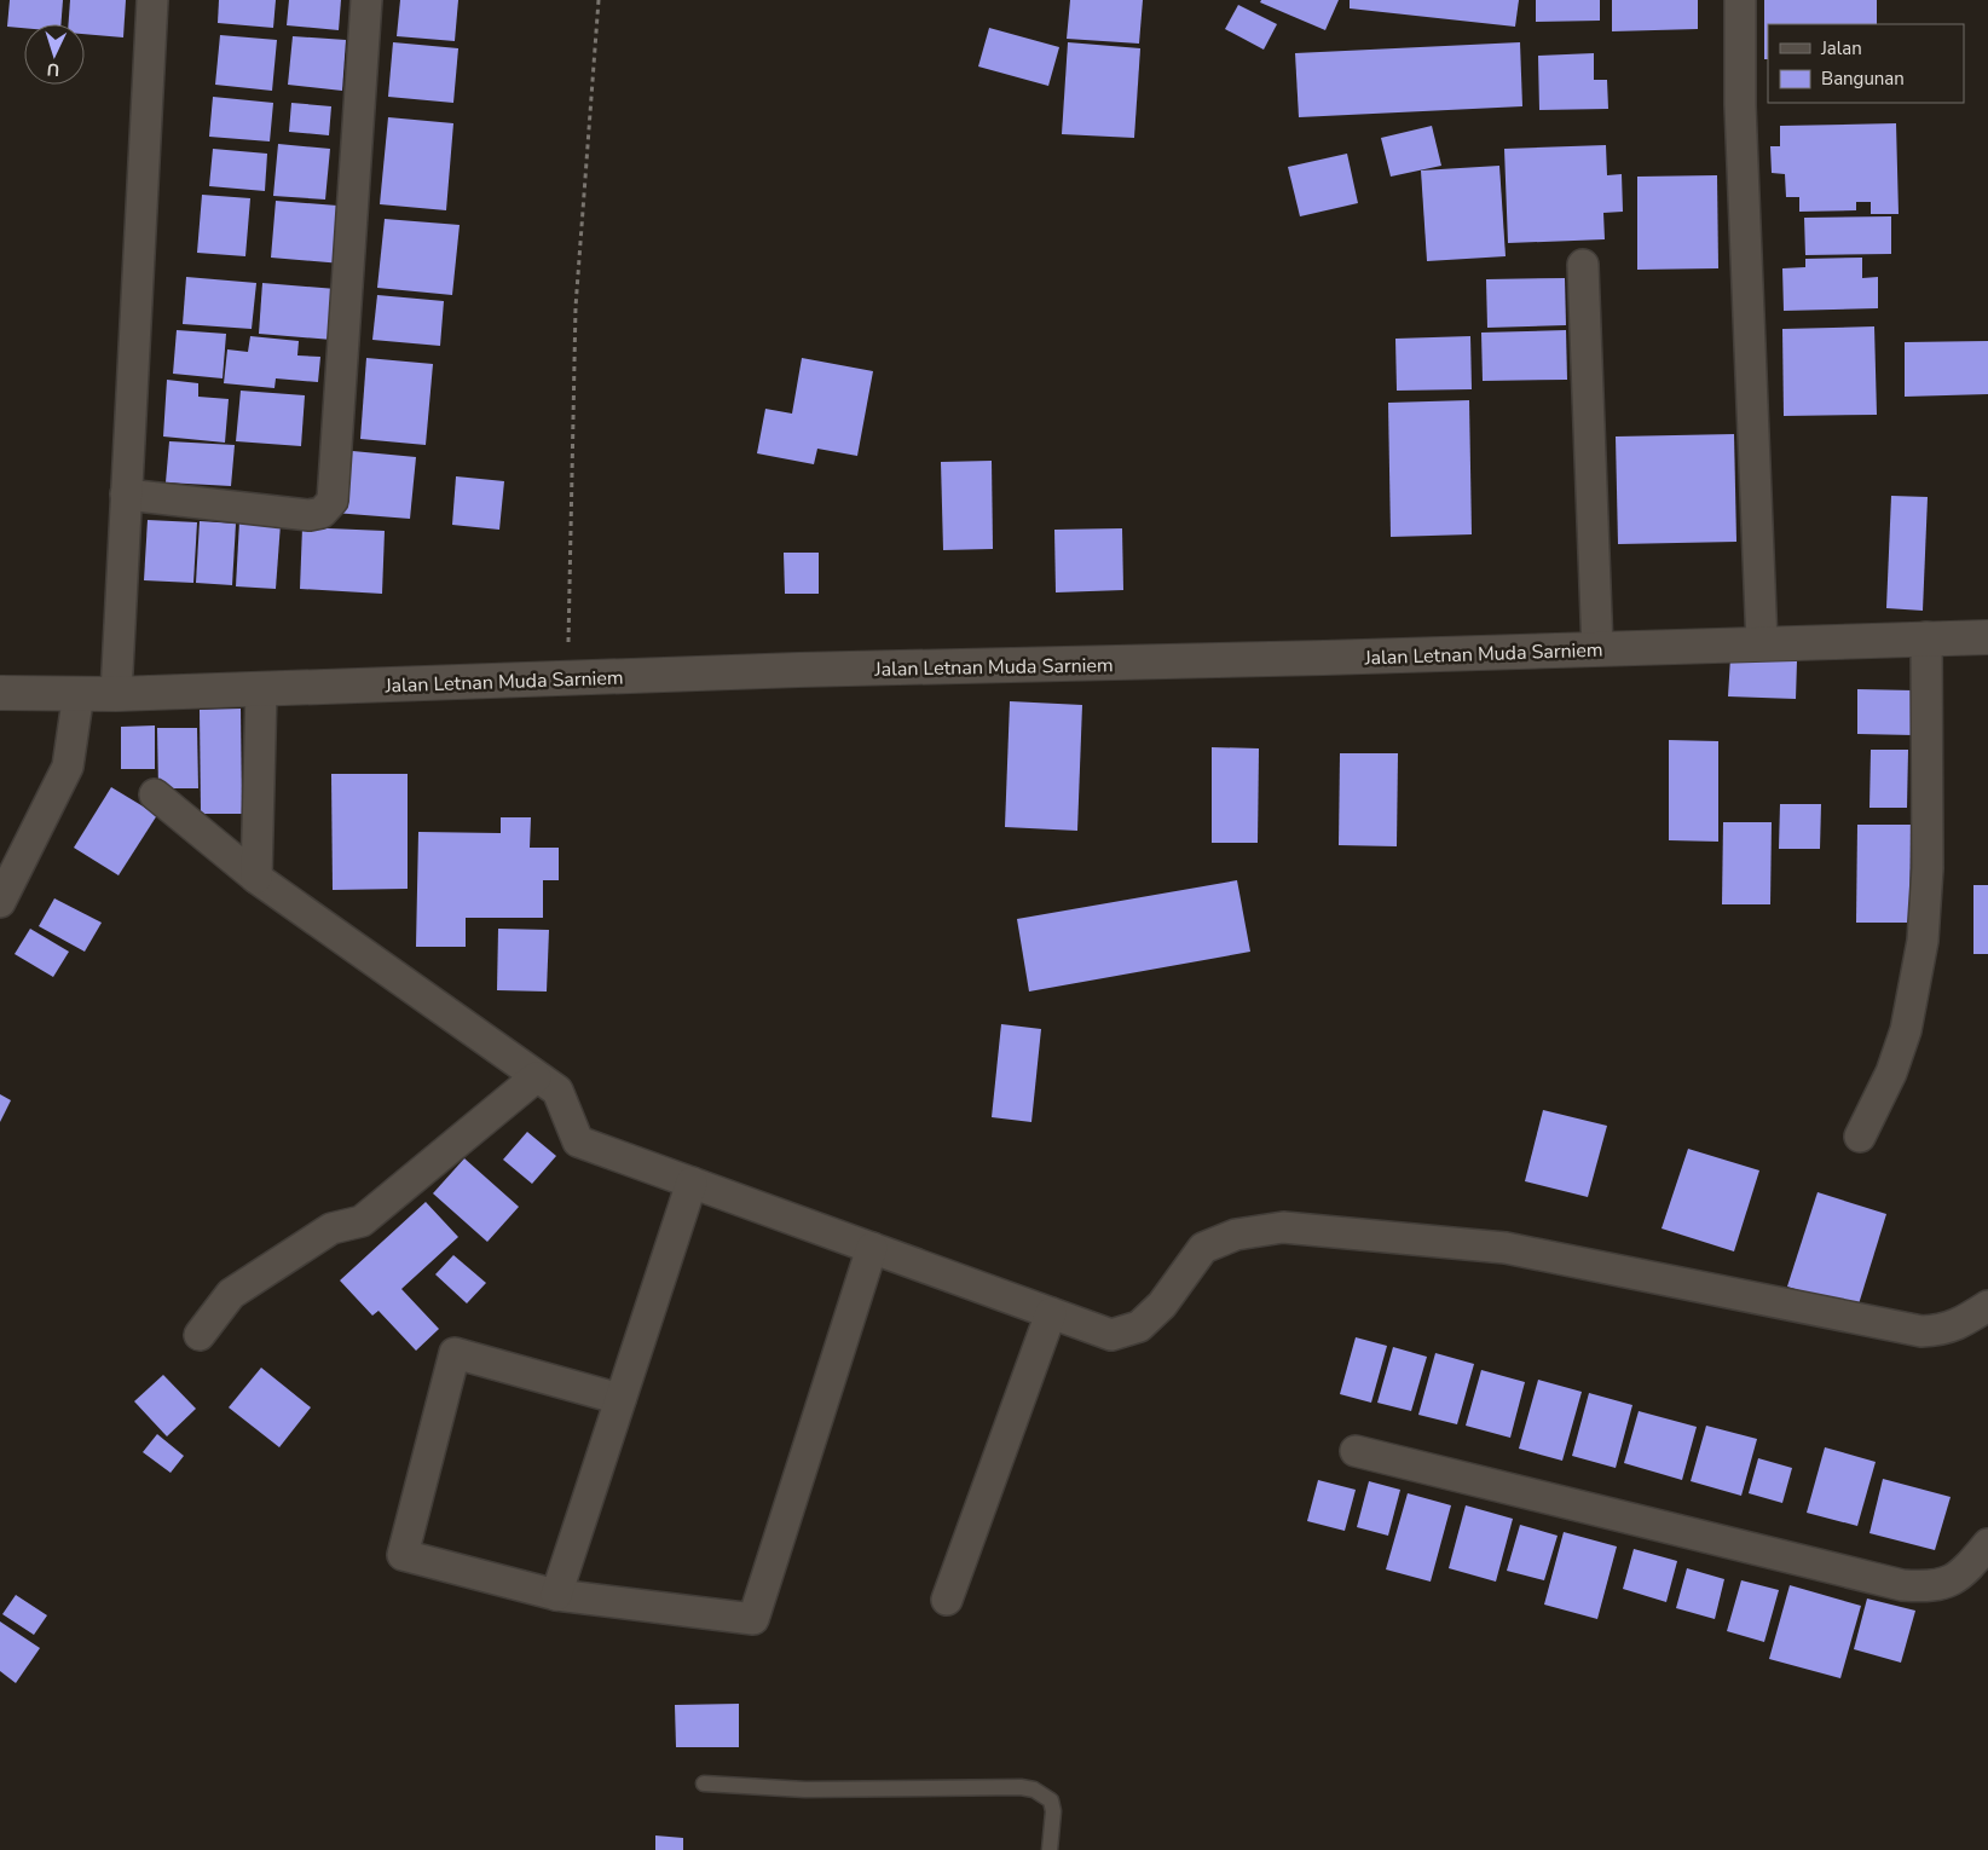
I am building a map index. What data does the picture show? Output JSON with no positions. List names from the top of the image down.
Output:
{
  "streets": {
    "main road": ["Jalan Letnan Muda Sarniem"]
  },
  "legend": ["Jalan", "Bangunan"],
  "north": "bottom"
}
